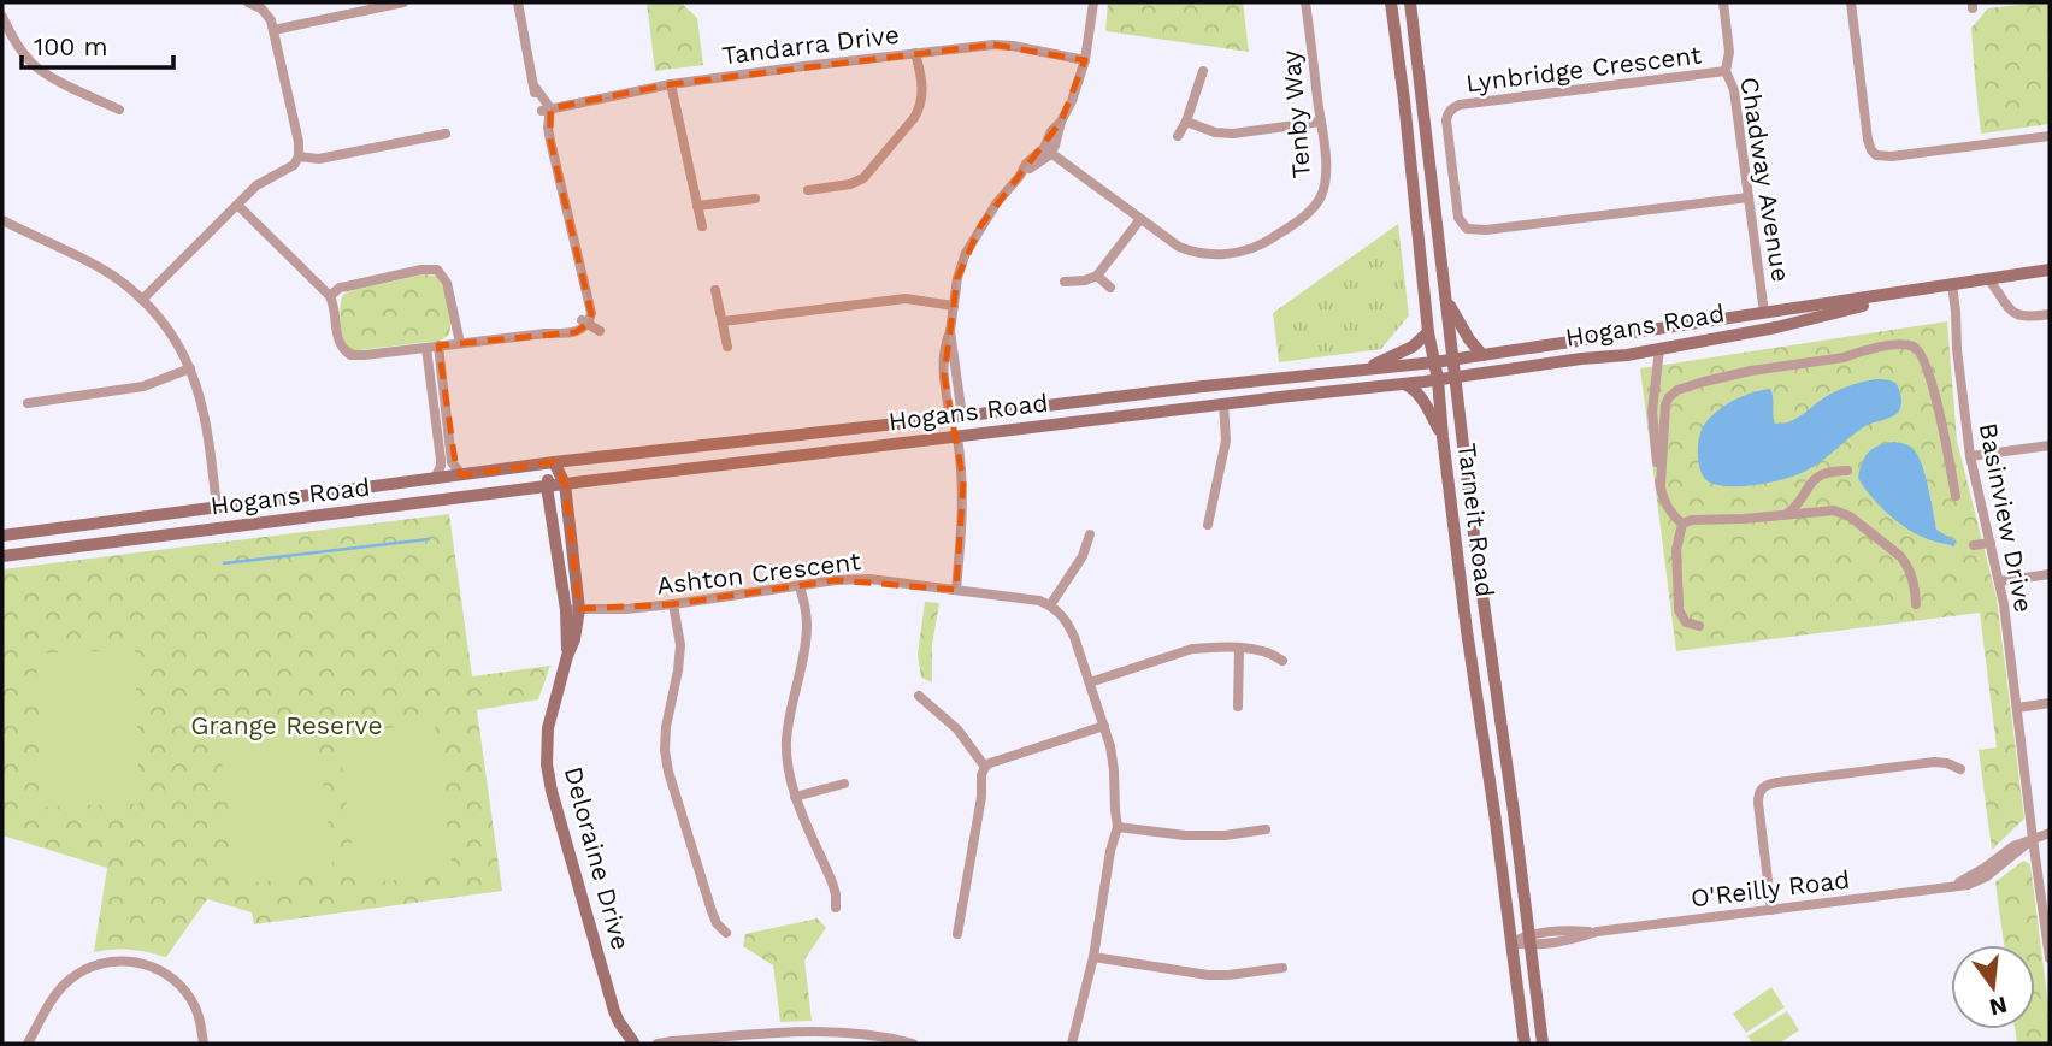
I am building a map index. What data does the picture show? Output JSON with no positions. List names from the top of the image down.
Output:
{
  "streets": {
    "street": [
      "Tandarra Drive",
      "Lynbridge Crescent",
      "Tenby Way",
      "Chadway Avenue",
      "Hogans Road",
      "Basinview Drive",
      "Tarneit Road",
      "Ashton Crescent",
      "Deloraine Drive",
      "O'Reilly Road"
    ]
  },
  "crossings": [
    ["Lynbridge Crescent", "Chadway Avenue"],
    ["Chadway Avenue", "Hogans Road"],
    ["Hogans Road", "Basinview Drive"],
    ["Hogans Road", "Tarneit Road"],
    ["Hogans Road", "Deloraine Drive"],
    ["Basinview Drive", "O'Reilly Road"],
    ["Tarneit Road", "O'Reilly Road"],
    ["Ashton Crescent", "Deloraine Drive"]
  ],
  "parks": ["Grange Reserve"],
  "scale_bar": "100 m",
  "north": "bottom"
}
